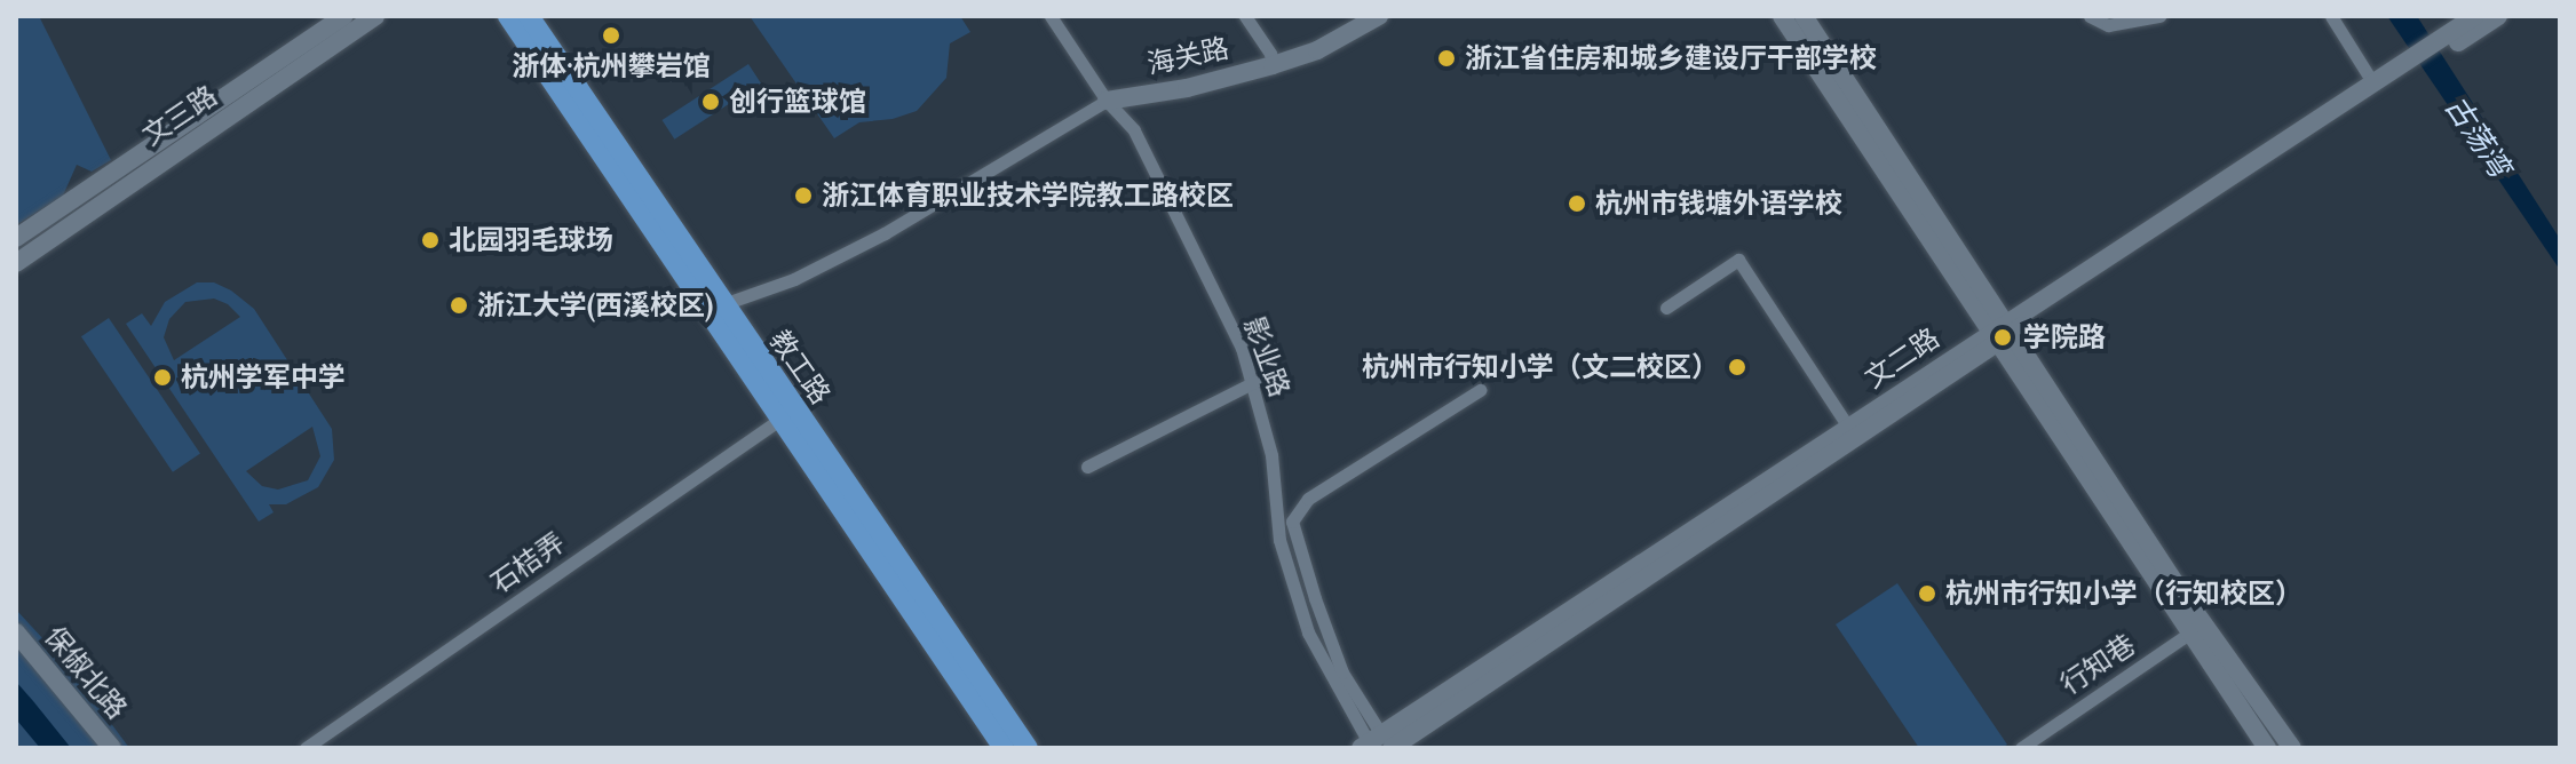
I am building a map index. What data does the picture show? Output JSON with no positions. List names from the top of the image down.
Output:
{
  "streets": {
    "main road": [
      "海关路",
      "文三路",
      "文二路",
      "教工路",
      "保俶北路"
    ],
    "street": ["影业路", "石桔弄", "行知巷"]
  },
  "crossings": [
    ["海关路", "影业路"],
    ["影业路", "文二路"],
    ["教工路", "石桔弄"]
  ],
  "water": ["古荡湾"],
  "places": [
    "浙体·杭州攀岩馆",
    "浙江省住房和城乡建设厅干部学校",
    "创行篮球馆",
    "浙江体育职业技术学院教工路校区",
    "杭州市钱塘外语学校",
    "北园羽毛球场",
    "浙江大学(西溪校区)",
    "学院路",
    "杭州市行知小学（文二校区）",
    "杭州学军中学",
    "杭州市行知小学（行知校区）"
  ]
}
